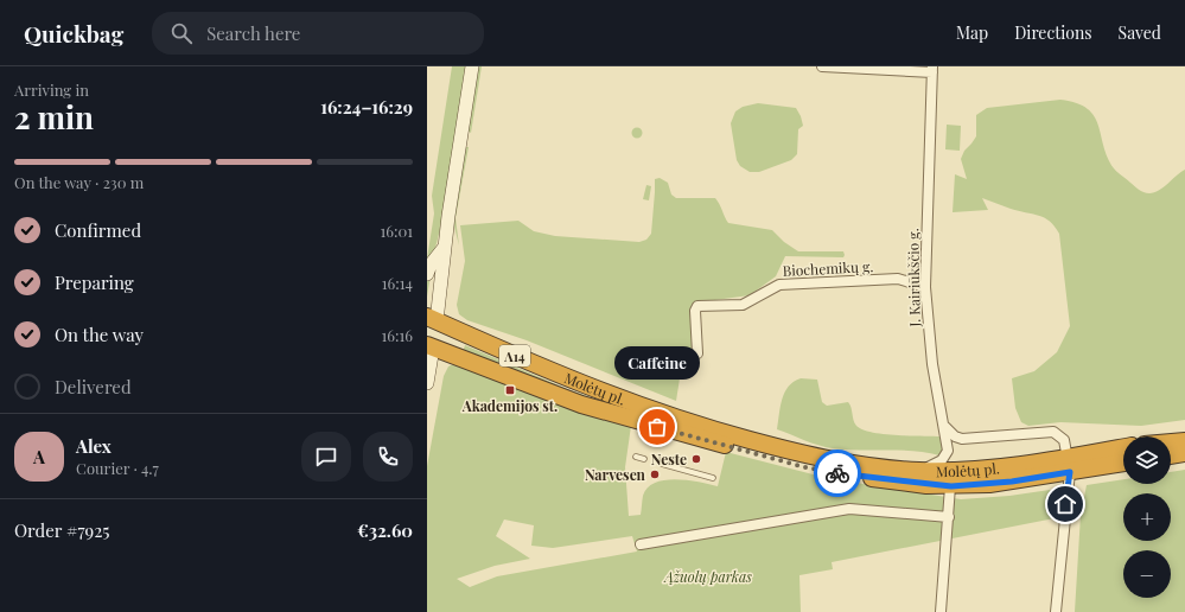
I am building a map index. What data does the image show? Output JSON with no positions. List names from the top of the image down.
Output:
{
  "streets": {
    "highway": ["A14", "Molėtų pl."],
    "street": ["Biochemikų g.", "J. Kairiūkščio g."]
  },
  "crossings": [
    ["Biochemikų g.", "J. Kairiūkščio g."],
    ["J. Kairiūkščio g.", "Molėtų pl."]
  ],
  "parks": ["Ąžuolų parkas"],
  "places": {
    "transit": ["Akademijos st."],
    "other": ["Caffeine", "Neste", "Narvesen"]
  },
  "page": {
    "header": "Quickbag",
    "search": "Search here",
    "nav": ["Map", "Directions", "Saved"],
    "heading": ["2 min", "Arriving in", "16:24–16:29"],
    "panel": [
      "Alex",
      "Courier · 4.7",
      "Order #7925",
      "€32.60"
    ],
    "bar": "On the way · 230 m",
    "list": [
      ["Confirmed", "16:01"],
      ["Preparing", "16:14"],
      ["On the way", "16:16"],
      "Delivered"
    ],
    "bubble": "Caffeine",
    "round": "A",
    "map_buttons": ["+", "−"]
  }
}
